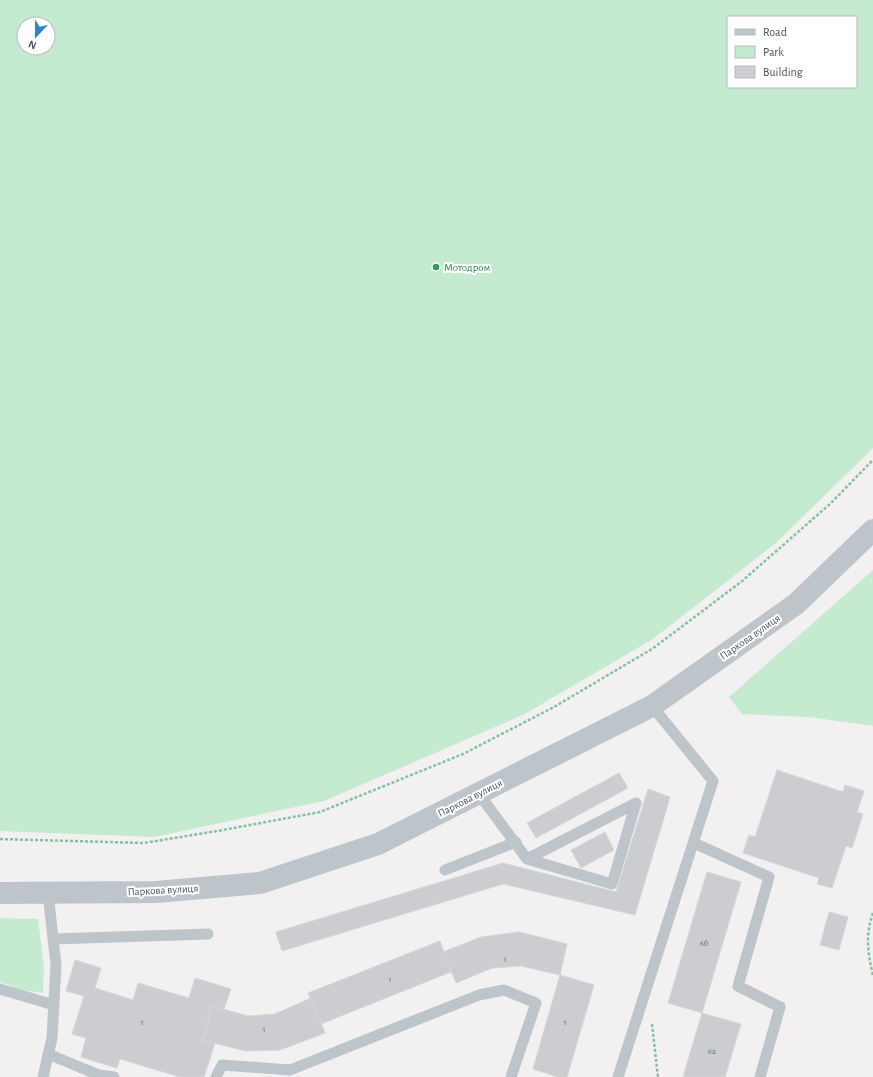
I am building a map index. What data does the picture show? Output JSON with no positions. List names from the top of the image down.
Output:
{
  "streets": {
    "street": ["Паркова вулиця"]
  },
  "places": ["Мотодром"],
  "house_numbers": [
    "6б",
    "1",
    "1",
    "1",
    "1",
    "1",
    "6а"
  ],
  "legend": ["Road", "Park", "Building"],
  "north": "bottom"
}
